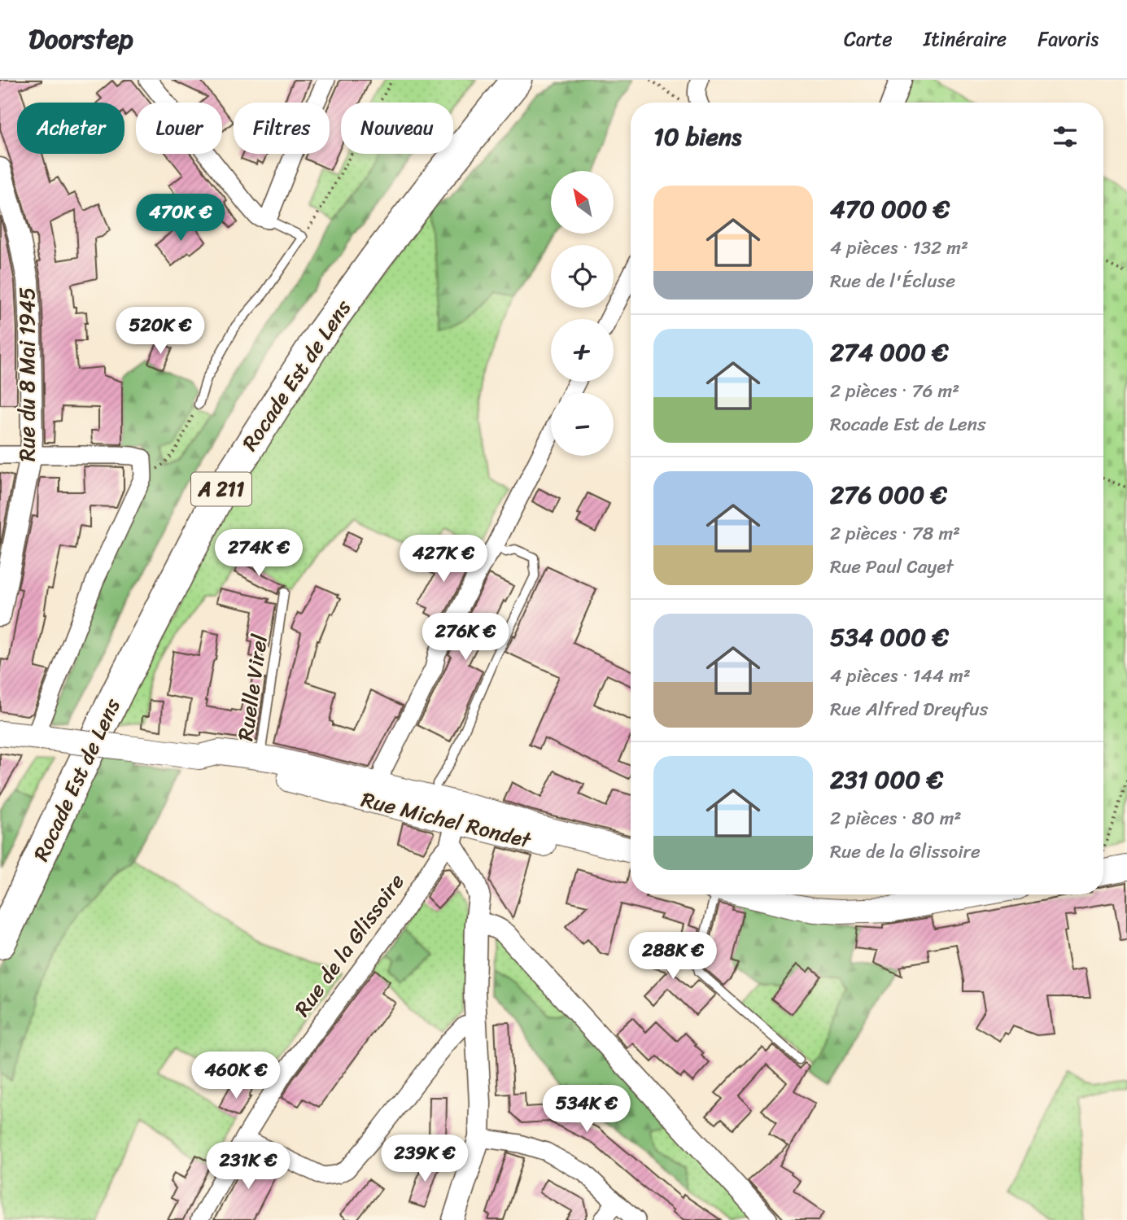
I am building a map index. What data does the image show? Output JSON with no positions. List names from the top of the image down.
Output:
{
  "streets": {
    "highway": ["Rocade Est de Lens", "A 211"],
    "main road": ["Rue Michel Rondet"],
    "street": ["Rue du 8 Mai 1945", "Rue de la Glissoire"],
    "lane": ["Ruelle Virel"]
  },
  "crossings": [
    ["Ruelle Virel", "Rue Michel Rondet"],
    ["Rue Michel Rondet", "Rue de la Glissoire"]
  ],
  "north": "top left",
  "page": {
    "header": "Doorstep",
    "nav": ["Carte", "Itinéraire", "Favoris"],
    "chip": [
      "Acheter",
      "Louer",
      "Filtres",
      "Nouveau"
    ],
    "heading": "10 biens",
    "map_buttons": ["+", "−"],
    "list": [
      {
        "name": "470 000 €",
        "note": "4 pièces · 132 m² · Rue de l'Écluse"
      },
      {
        "name": "274 000 €",
        "note": "2 pièces · 76 m² · Rocade Est de Lens"
      },
      {
        "name": "276 000 €",
        "note": "2 pièces · 78 m² · Rue Paul Cayet"
      },
      {
        "name": "534 000 €",
        "note": "4 pièces · 144 m² · Rue Alfred Dreyfus"
      },
      {
        "name": "231 000 €",
        "note": "2 pièces · 80 m² · Rue de la Glissoire"
      }
    ],
    "price": [
      "470K €",
      "520K €",
      "274K €",
      "427K €",
      "276K €",
      "288K €",
      "460K €",
      "534K €",
      "239K €",
      "231K €"
    ]
  }
}
